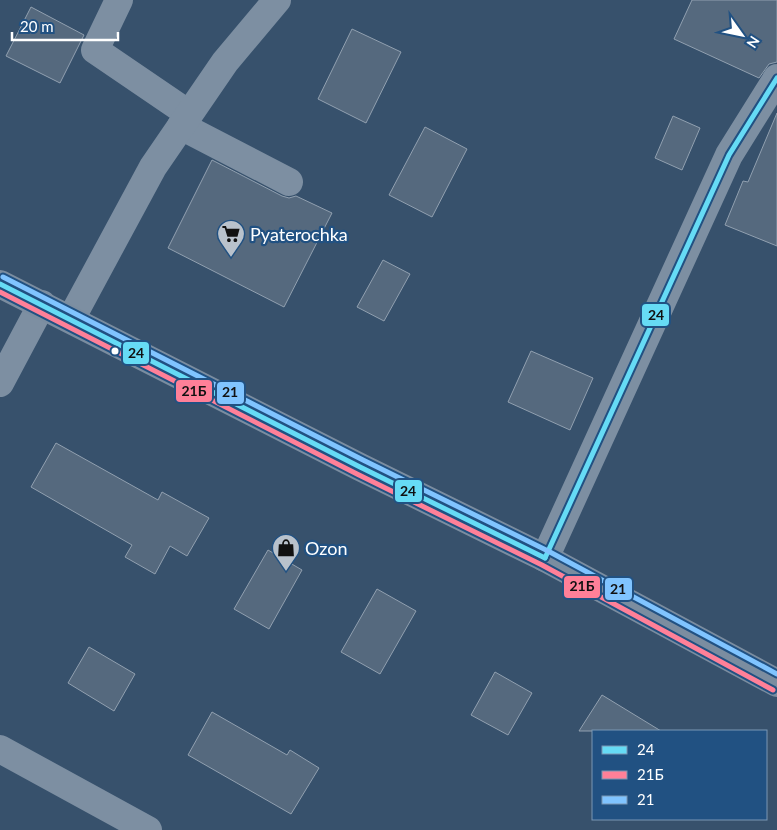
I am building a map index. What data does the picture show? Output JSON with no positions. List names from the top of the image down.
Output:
{
  "places": {
    "supermarket": ["Pyaterochka"],
    "shop": ["Ozon"]
  },
  "lines": ["transit line 24", "transit line 21", "transit line 21Б"],
  "legend": ["24", "21Б", "21"],
  "scale_bar": "20 m",
  "north": "bottom right"
}
